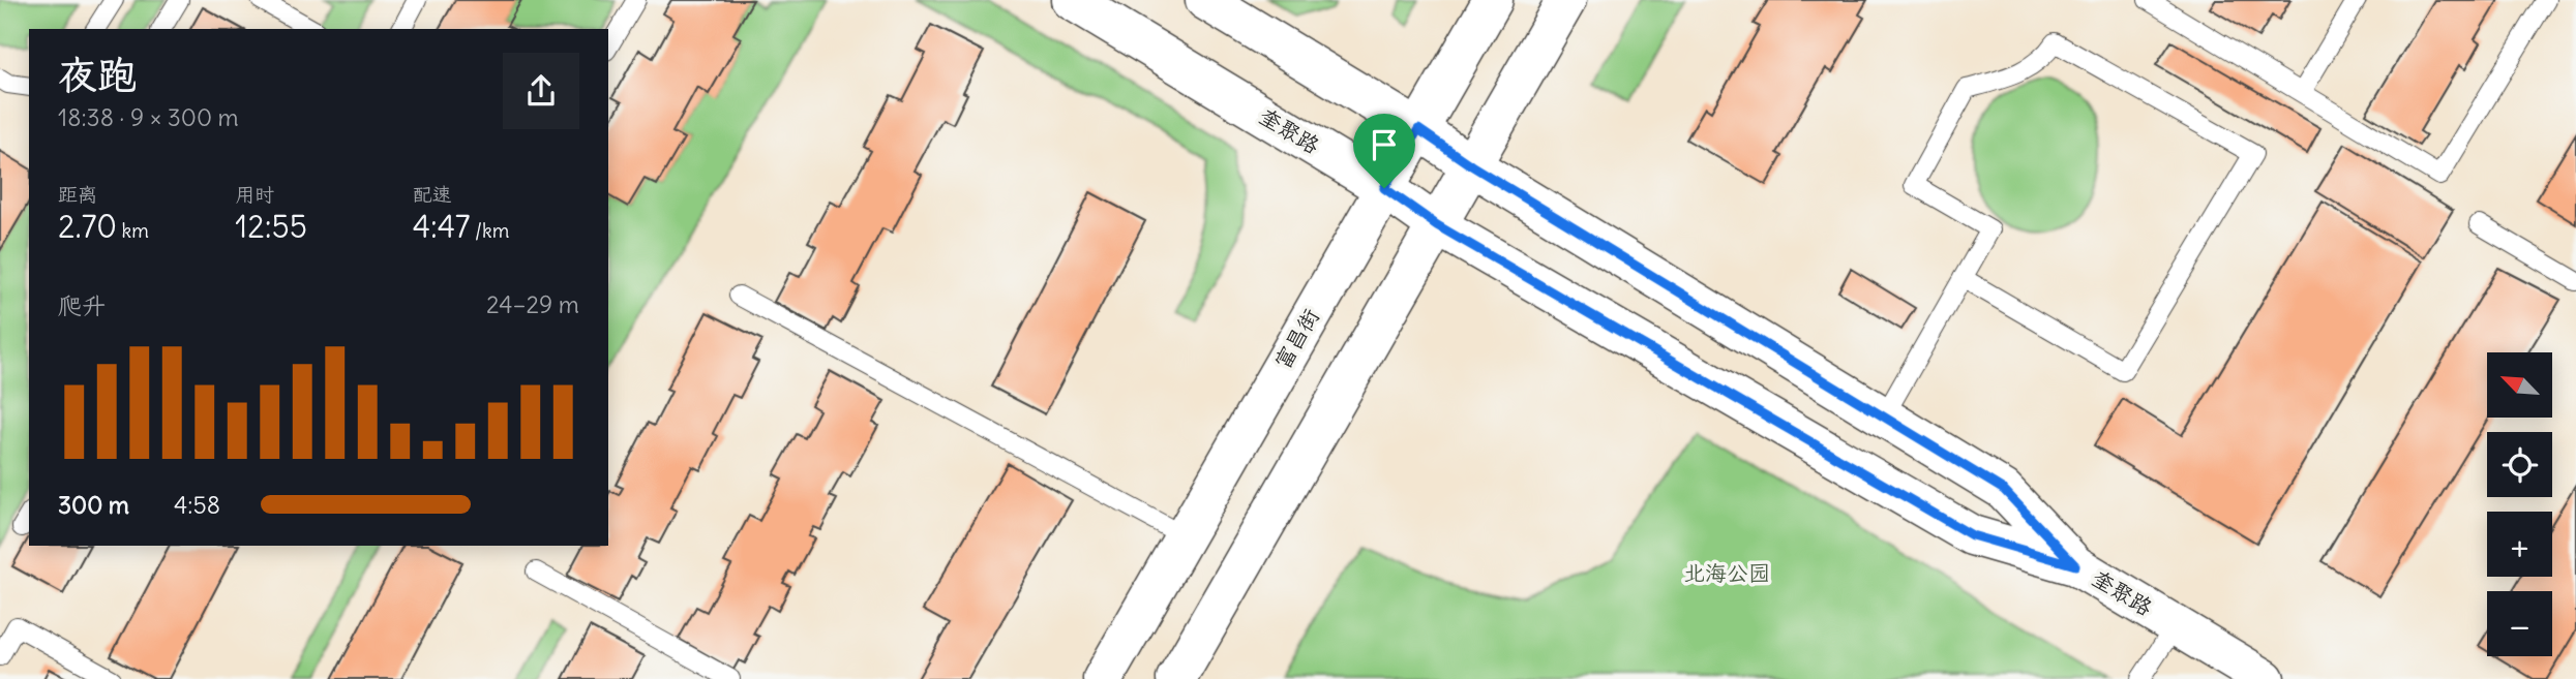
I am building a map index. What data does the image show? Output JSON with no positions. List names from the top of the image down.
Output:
{
  "streets": {
    "street": ["奎聚路", "富昌街"]
  },
  "crossings": [
    ["奎聚路", "富昌街"]
  ],
  "parks": ["北海公园"],
  "north": "top left",
  "page": {
    "heading": ["夜跑", "18:38 · 9 × 300 m"],
    "stats": [
      ["距离", "2.70 km"],
      ["用时", "12:55"],
      ["配速", "4:47 /km"]
    ],
    "chart": ["爬升", "24–29 m"],
    "map_buttons": ["+", "−"],
    "list": [
      {
        "name": "300 m",
        "note": "4:58"
      }
    ]
  }
}
